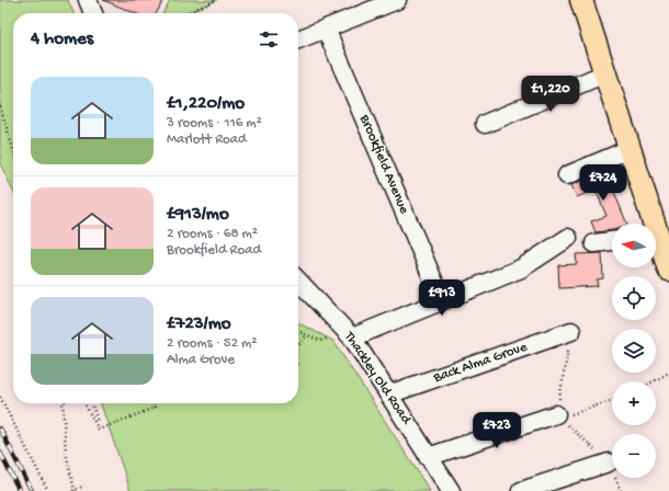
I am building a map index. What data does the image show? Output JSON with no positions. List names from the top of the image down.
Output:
{
  "streets": {
    "street": ["Brookfield Avenue", "Back Alma Grove", "Thackley Old Road"]
  },
  "crossings": [
    ["Back Alma Grove", "Thackley Old Road"]
  ],
  "north": "left",
  "page": {
    "heading": "4 homes",
    "list": [
      {
        "name": "£1,220/mo",
        "note": "3 rooms · 116 m² · Marlott Road"
      },
      {
        "name": "£913/mo",
        "note": "2 rooms · 68 m² · Brookfield Road"
      },
      {
        "name": "£723/mo",
        "note": "2 rooms · 52 m² · Alma Grove"
      }
    ],
    "price": [
      "£1,220",
      "£724",
      "£913",
      "£723"
    ],
    "map_buttons": ["+", "−"]
  }
}
